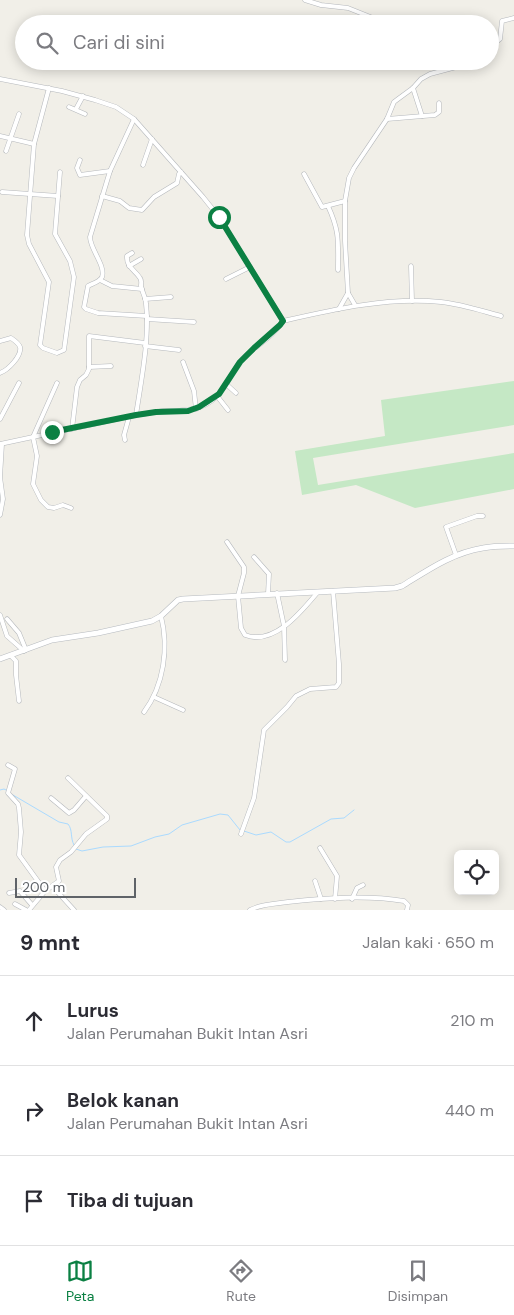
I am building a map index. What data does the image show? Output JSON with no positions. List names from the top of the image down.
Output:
{
  "scale_bar": "200 m",
  "page": {
    "search": "Cari di sini",
    "scale": "200 m",
    "heading": ["9 mnt", "Jalan kaki · 650 m"],
    "list": [
      ["Lurus", "Jalan Perumahan Bukit Intan Asri", "210 m"],
      ["Belok kanan", "Jalan Perumahan Bukit Intan Asri", "440 m"],
      "Tiba di tujuan"
    ],
    "nav": ["Peta", "Rute", "Disimpan"]
  }
}
